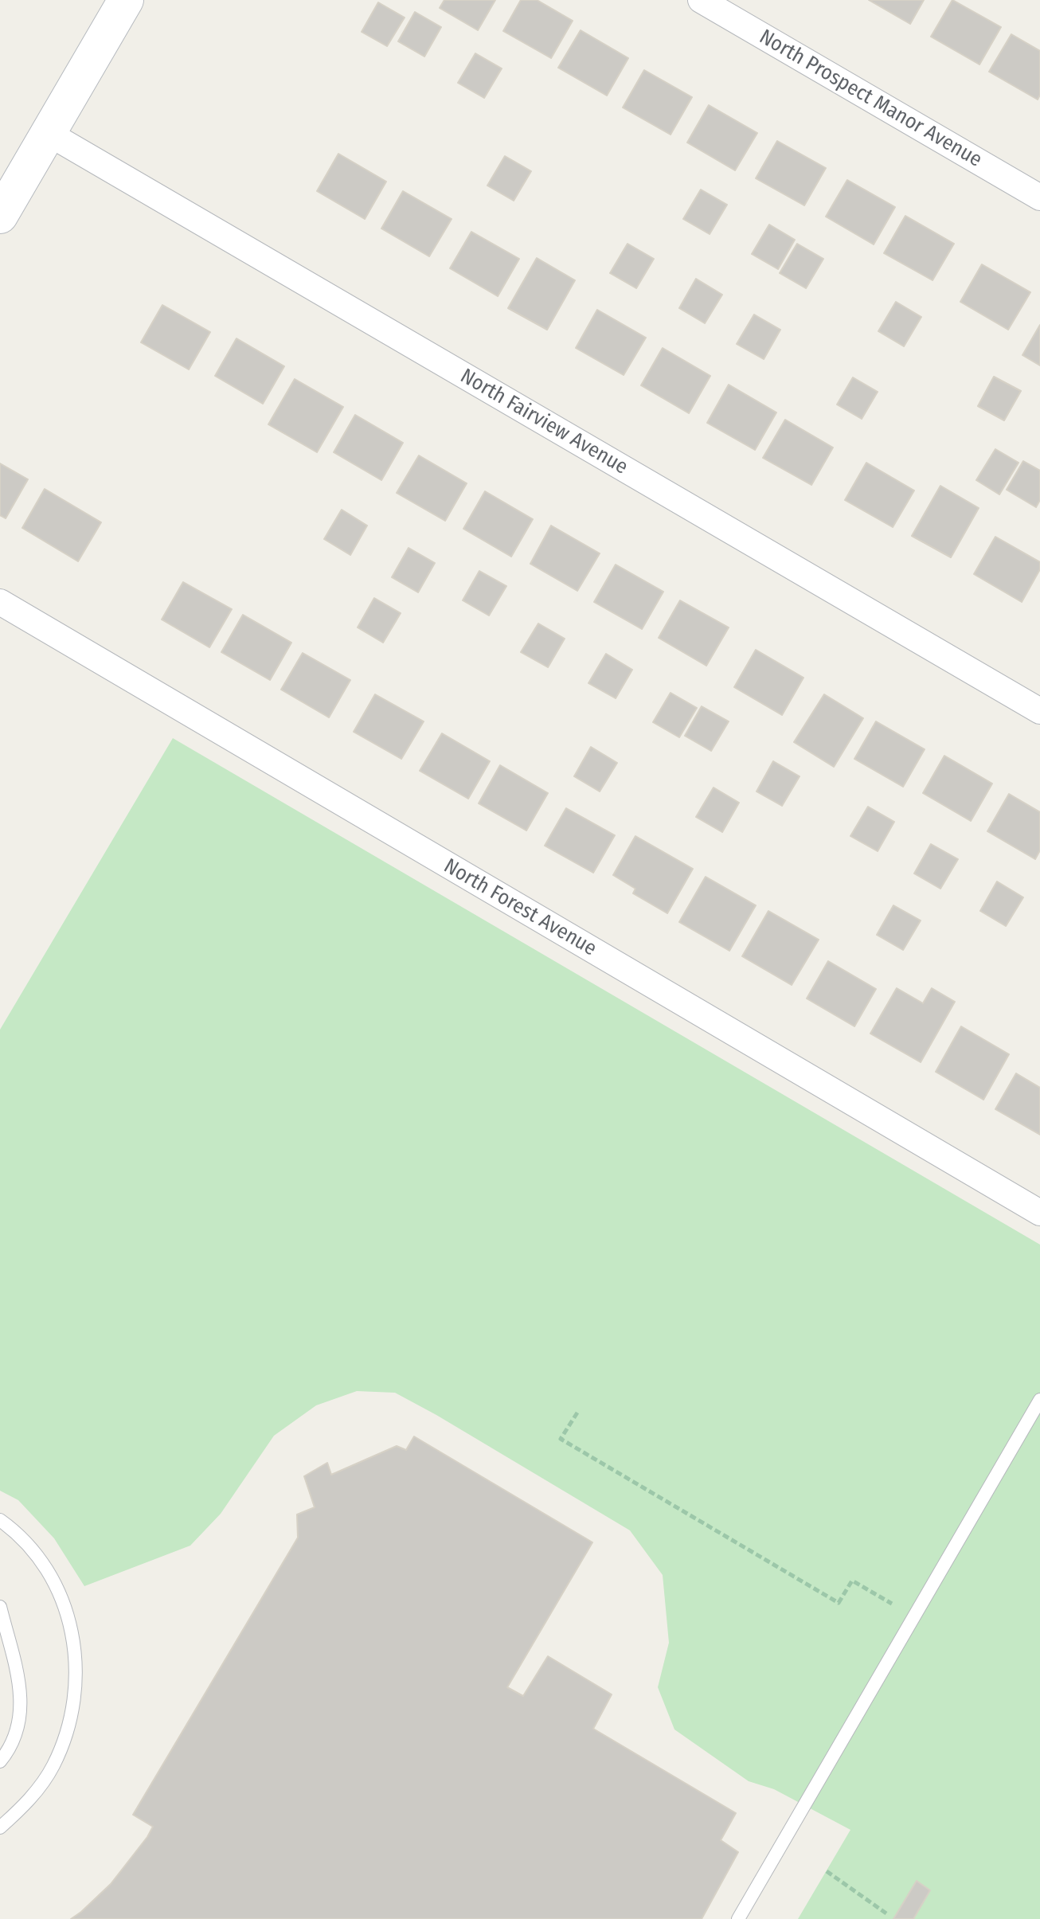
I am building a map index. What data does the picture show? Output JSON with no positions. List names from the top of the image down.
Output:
{
  "streets": {
    "street": ["North Prospect Manor Avenue", "North Fairview Avenue", "North Forest Avenue"]
  }
}
